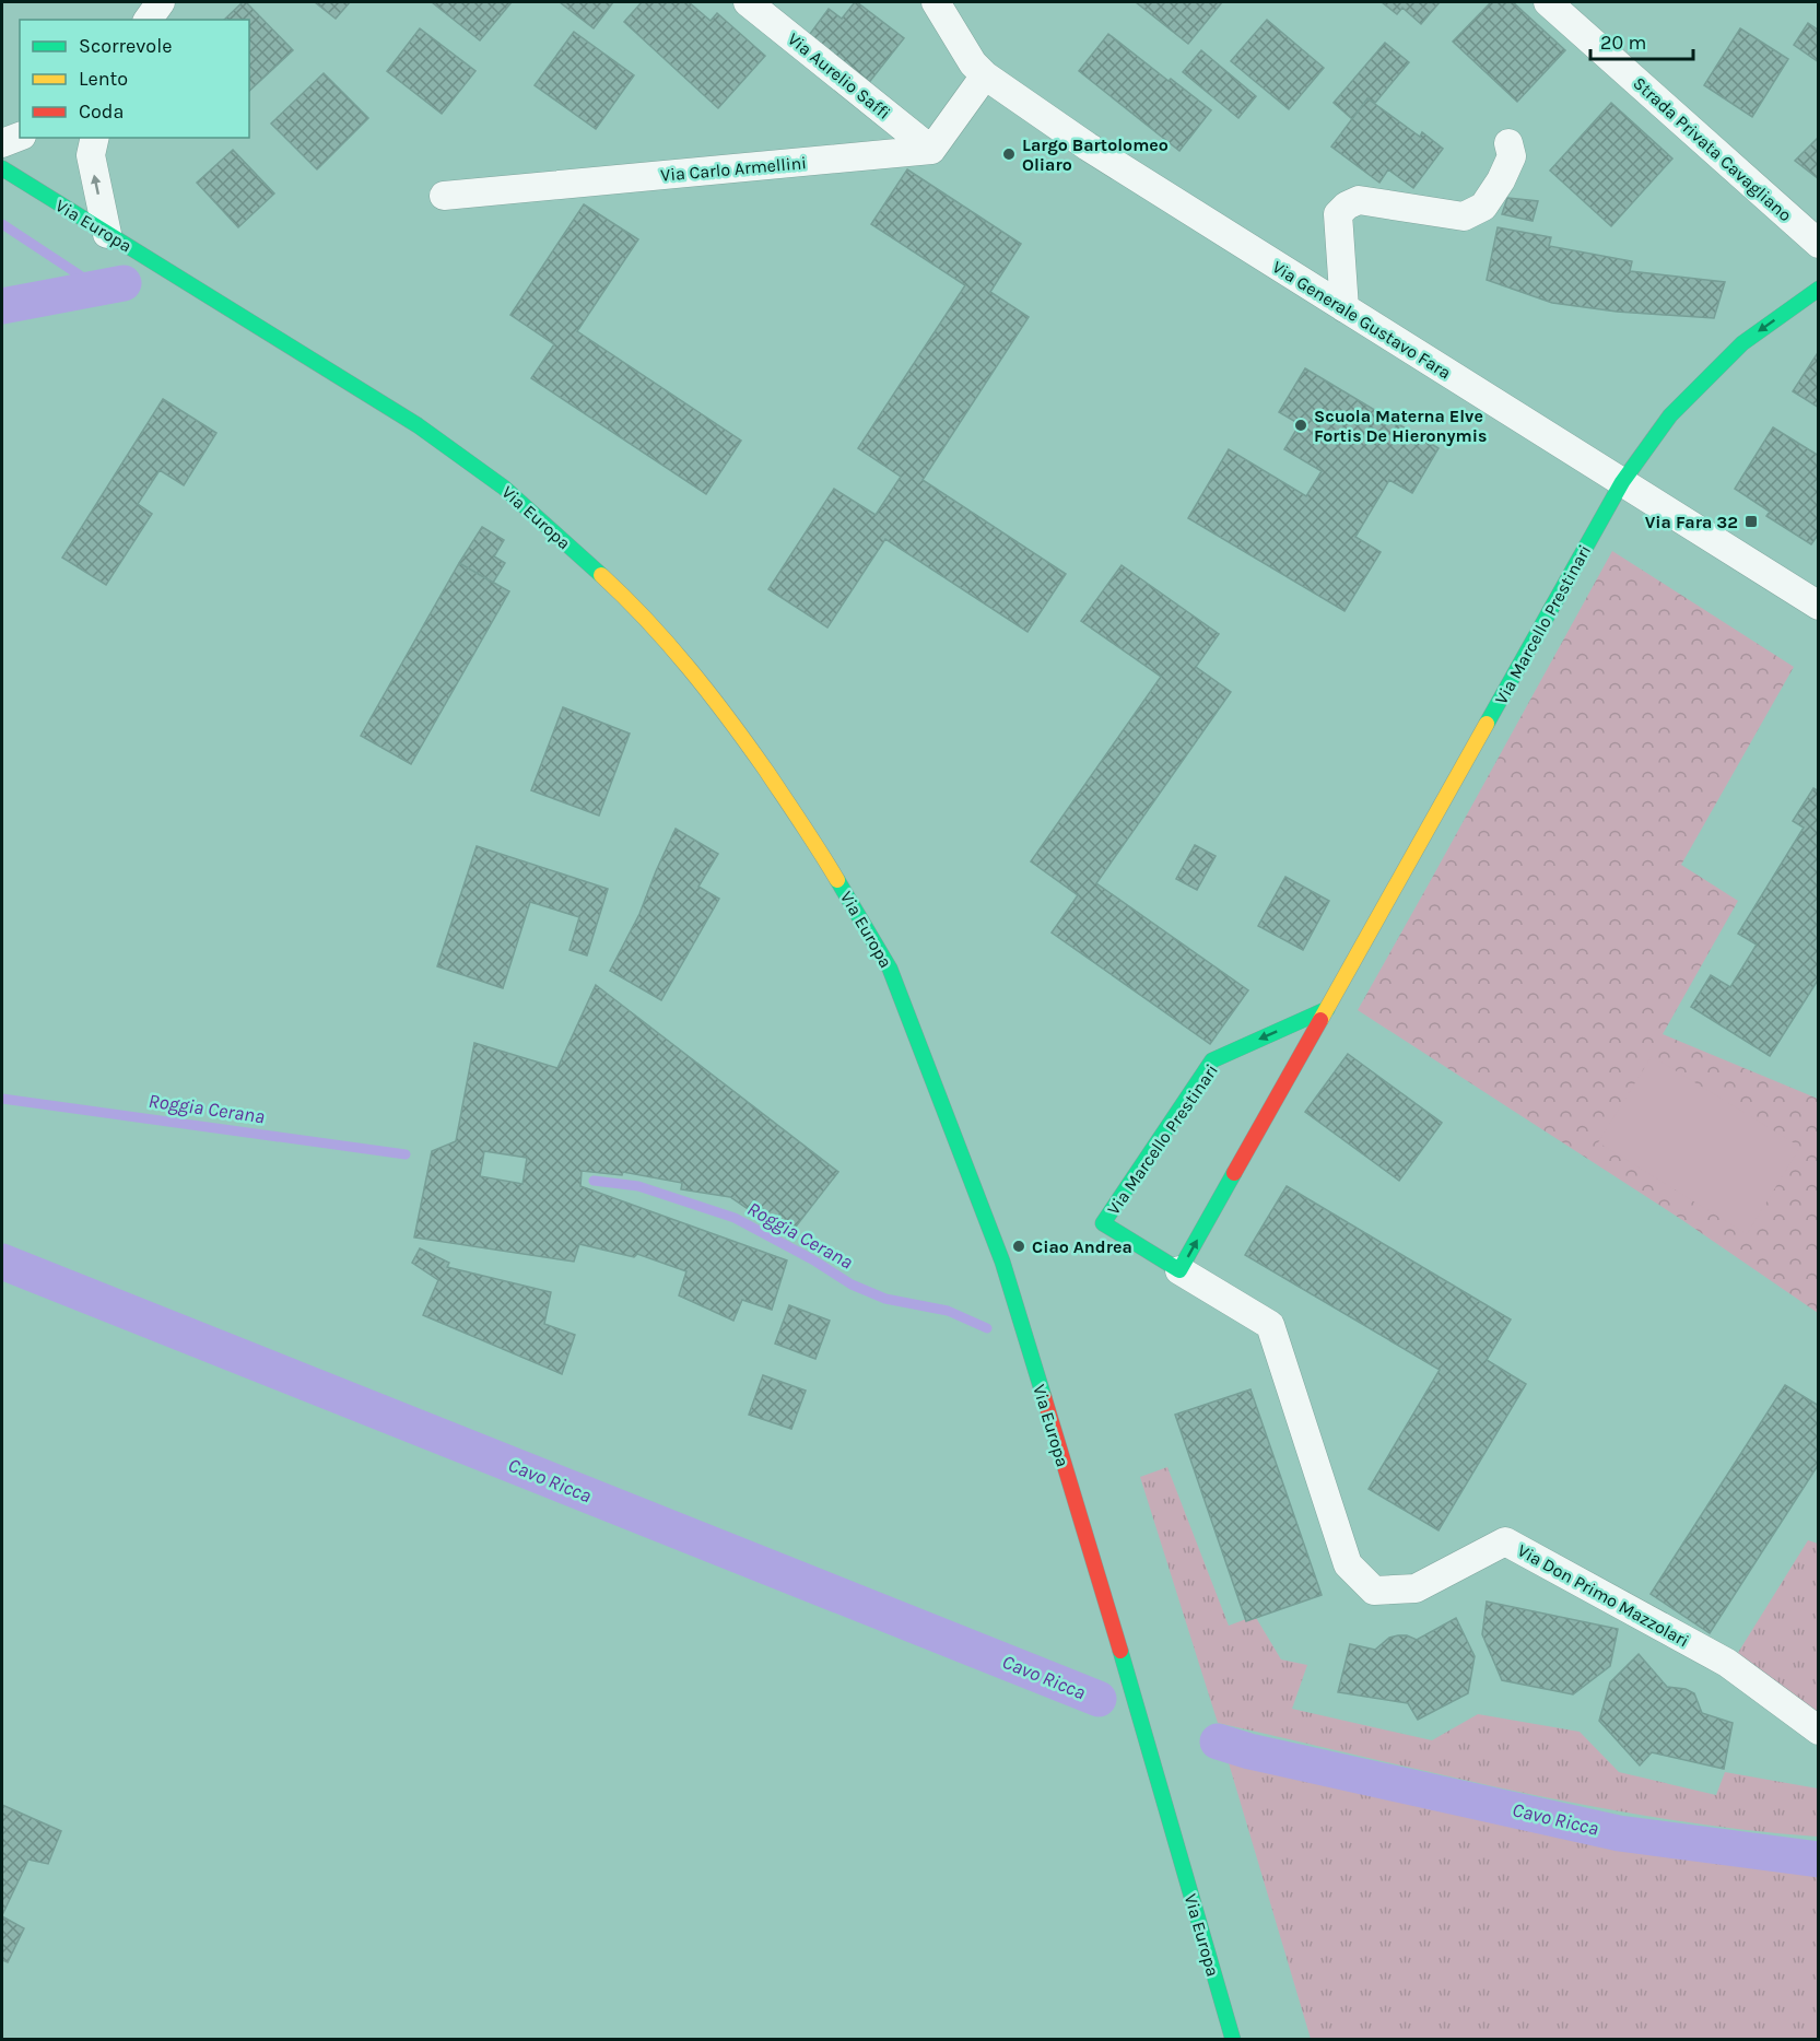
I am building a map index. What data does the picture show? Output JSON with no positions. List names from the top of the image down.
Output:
{
  "streets": {
    "main road": ["Via Europa", "Via Marcello Prestinari"],
    "street": [
      "Via Aurelio Saffi",
      "Strada Privata Cavagliano",
      "Via Carlo Armellini",
      "Via Generale Gustavo Fara",
      "Via Don Primo Mazzolari"
    ]
  },
  "crossings": [
    ["Via Aurelio Saffi", "Via Carlo Armellini"],
    ["Via Generale Gustavo Fara", "Via Marcello Prestinari"],
    ["Via Marcello Prestinari", "Via Don Primo Mazzolari"]
  ],
  "water": ["Roggia Cerana", "Cavo Ricca"],
  "places": {
    "other": ["Largo Bartolomeo Oliaro", "Scuola Materna Elve Fortis De Hieronymis", "Ciao Andrea"],
    "transit": ["Via Fara 32"]
  },
  "legend": ["Scorrevole", "Lento", "Coda"],
  "scale_bar": "20 m"
}
